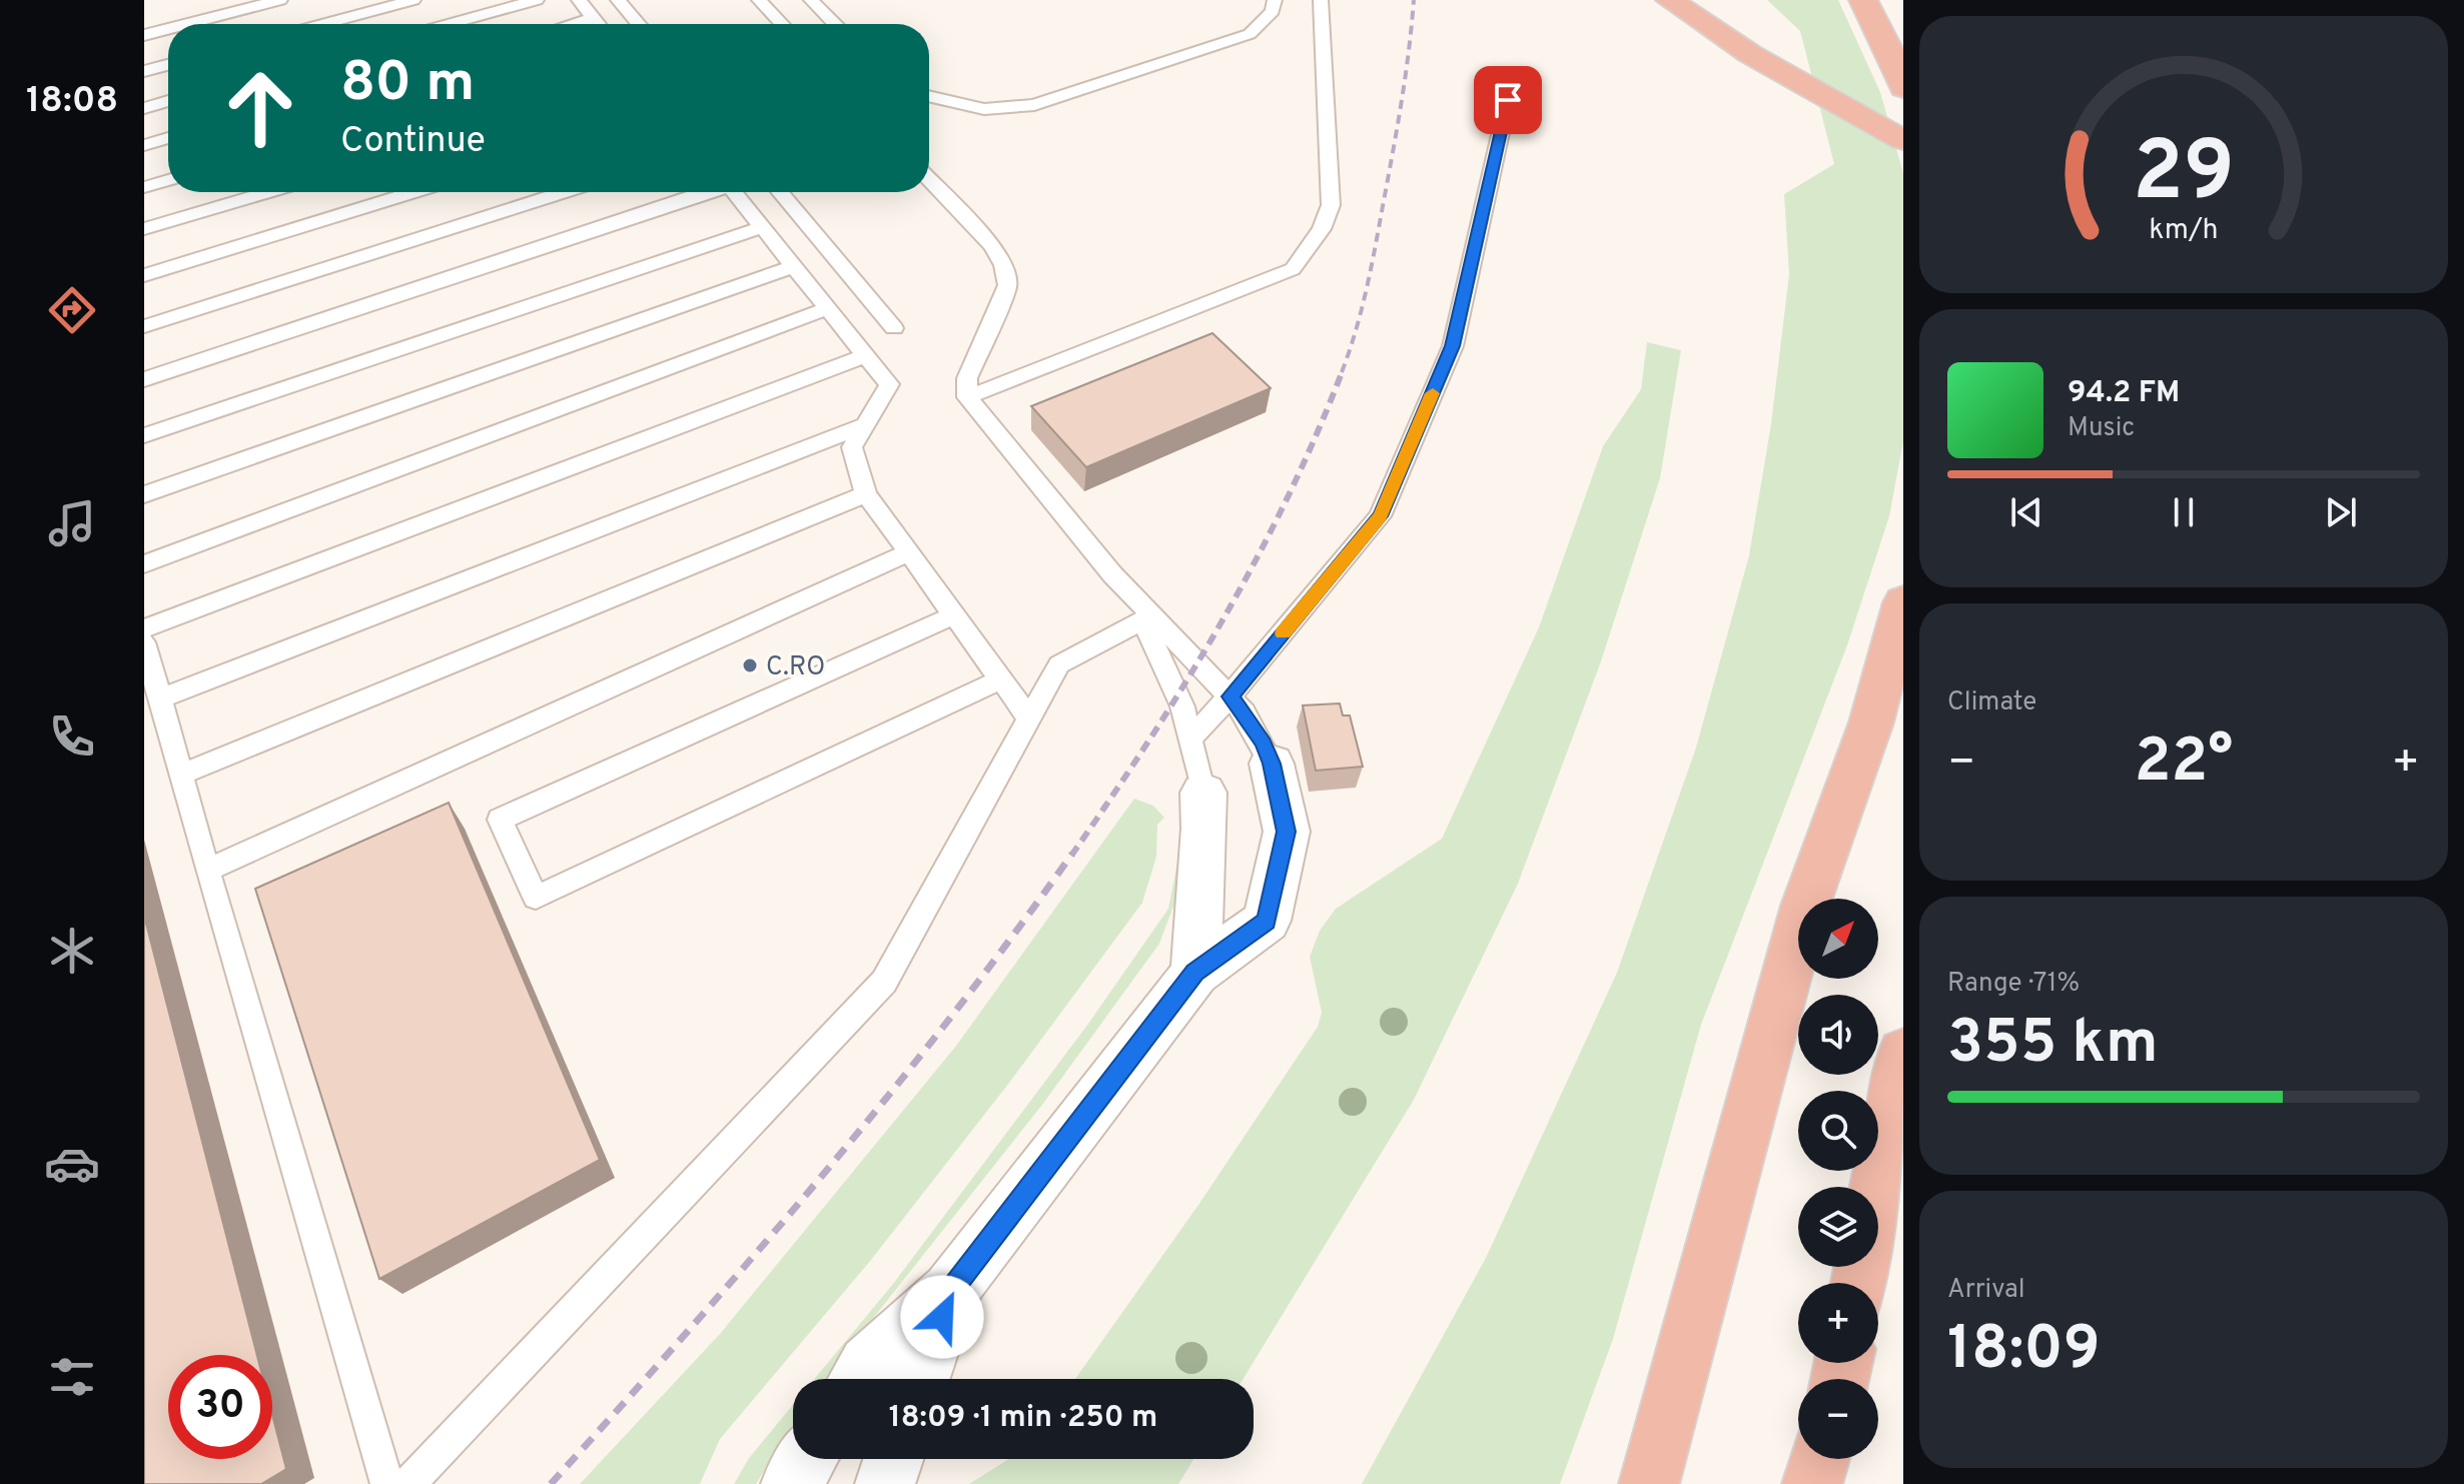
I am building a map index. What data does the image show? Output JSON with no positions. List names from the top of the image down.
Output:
{
  "places": ["C.RO"],
  "north": "top right",
  "page": {
    "tabs": "18:08",
    "turn": ["80 m", "Continue"],
    "song": ["94.2 FM", "Music"],
    "tile": [
      "Climate",
      ["Range · 71%", "355 km"],
      ["Arrival", "18:09"]
    ],
    "heat": ["−", "22°", "+"],
    "map_buttons": ["+", "−"],
    "limit": "30",
    "trip": "18:09 · 1 min · 250 m",
    "gauge": ["29", "km/h"]
  }
}
